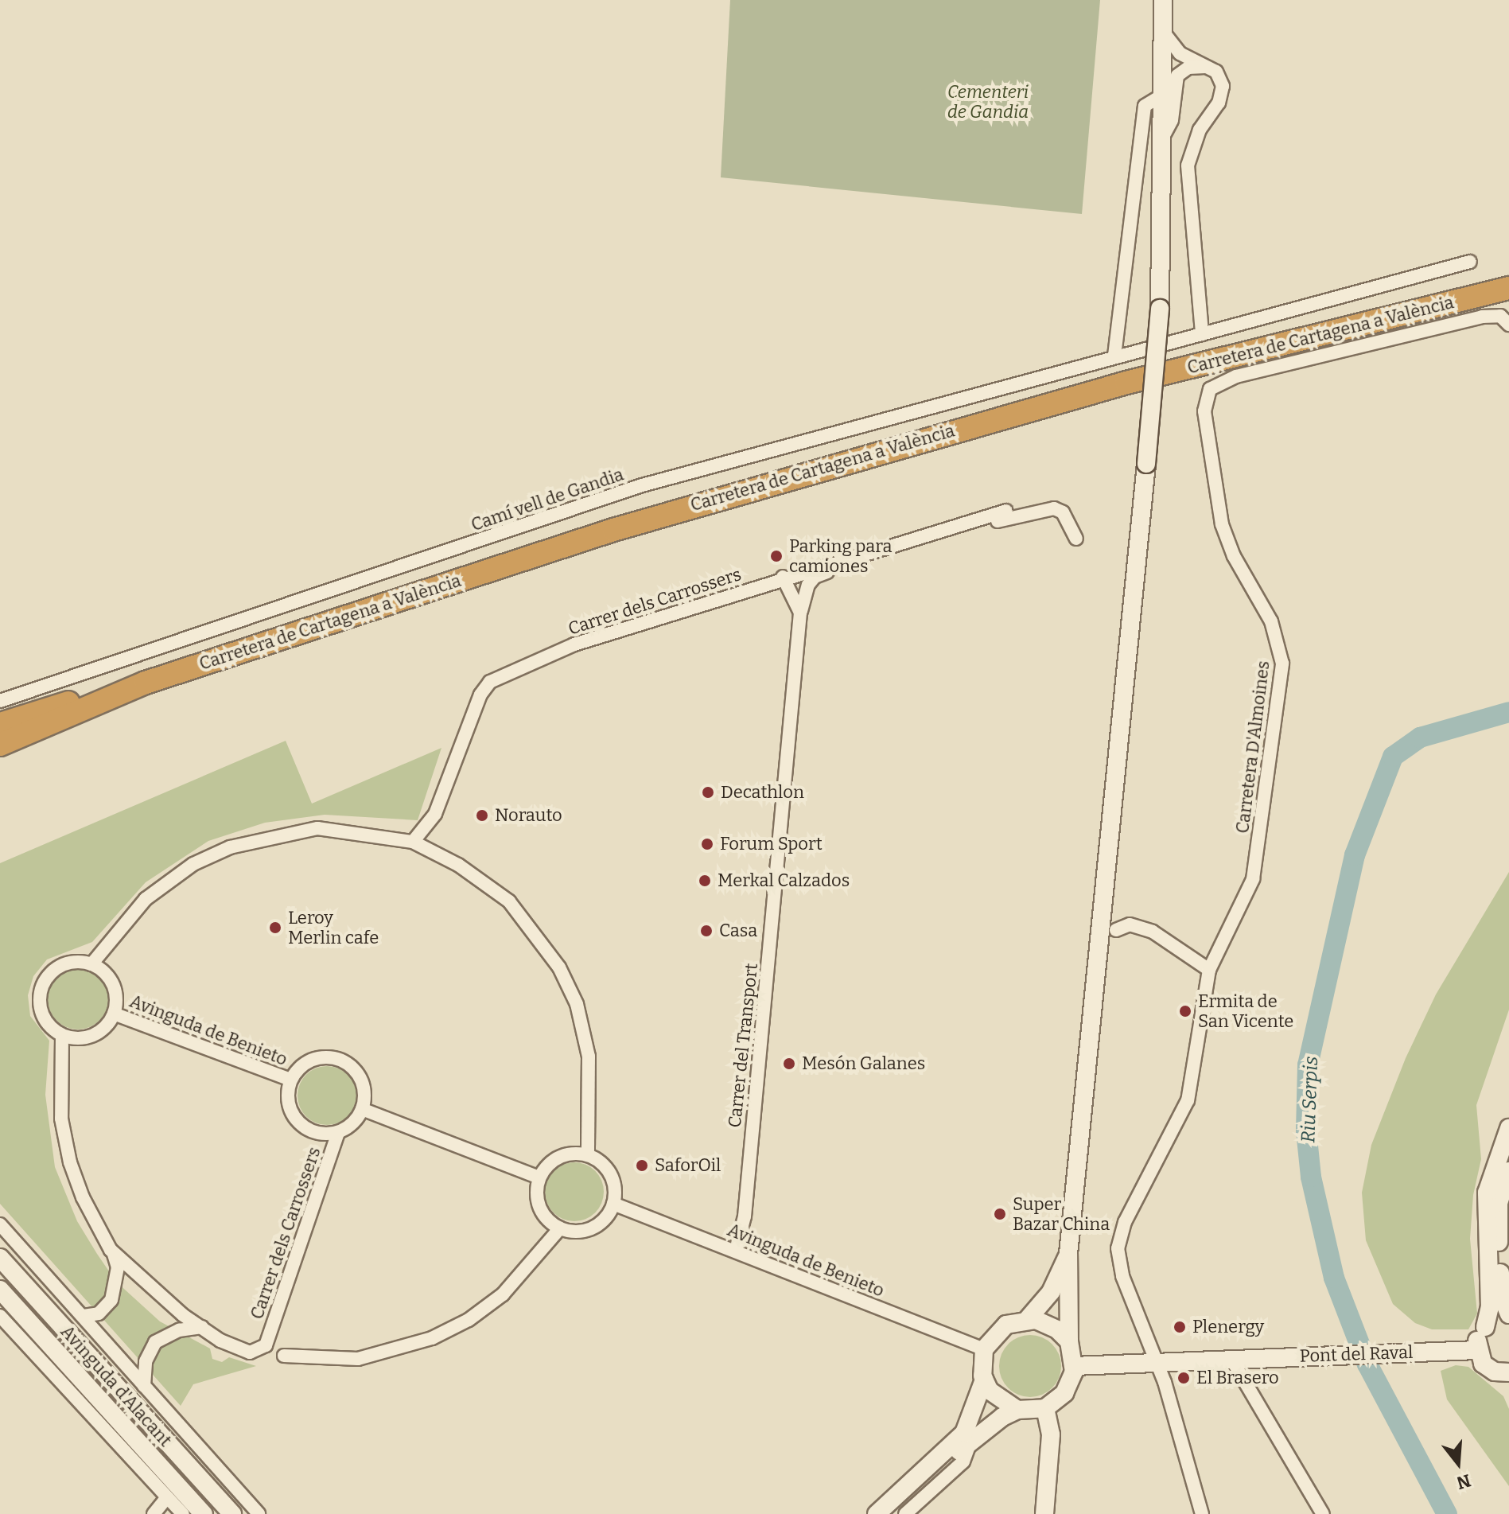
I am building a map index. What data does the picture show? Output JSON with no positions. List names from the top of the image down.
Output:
{
  "streets": {
    "highway": ["Carretera de Cartagena a València"],
    "main road": ["Pont del Raval", "Avinguda d'Alacant"],
    "street": [
      "Camí vell de Gandia",
      "Carrer dels Carrossers",
      "Carretera D'Almoines",
      "Avinguda de Benieto",
      "Carrer del Transport"
    ]
  },
  "crossings": [
    ["Carrer dels Carrossers", "Avinguda de Benieto"],
    ["Carrer dels Carrossers", "Avinguda d'Alacant"],
    ["Carretera D'Almoines", "Pont del Raval"],
    ["Avinguda de Benieto", "Carrer del Transport"],
    ["Avinguda de Benieto", "Pont del Raval"]
  ],
  "water": ["Riu Serpis"],
  "parks": ["Cementeri de Gandia"],
  "places": [
    "Parking para camiones",
    "Decathlon",
    "Norauto",
    "Forum Sport",
    "Merkal Calzados",
    "Leroy Merlin cafe",
    "Casa",
    "Ermita de San Vicente",
    "Mesón Galanes",
    "SaforOil",
    "Super Bazar China",
    "Plenergy",
    "El Brasero"
  ],
  "north": "bottom"
}
